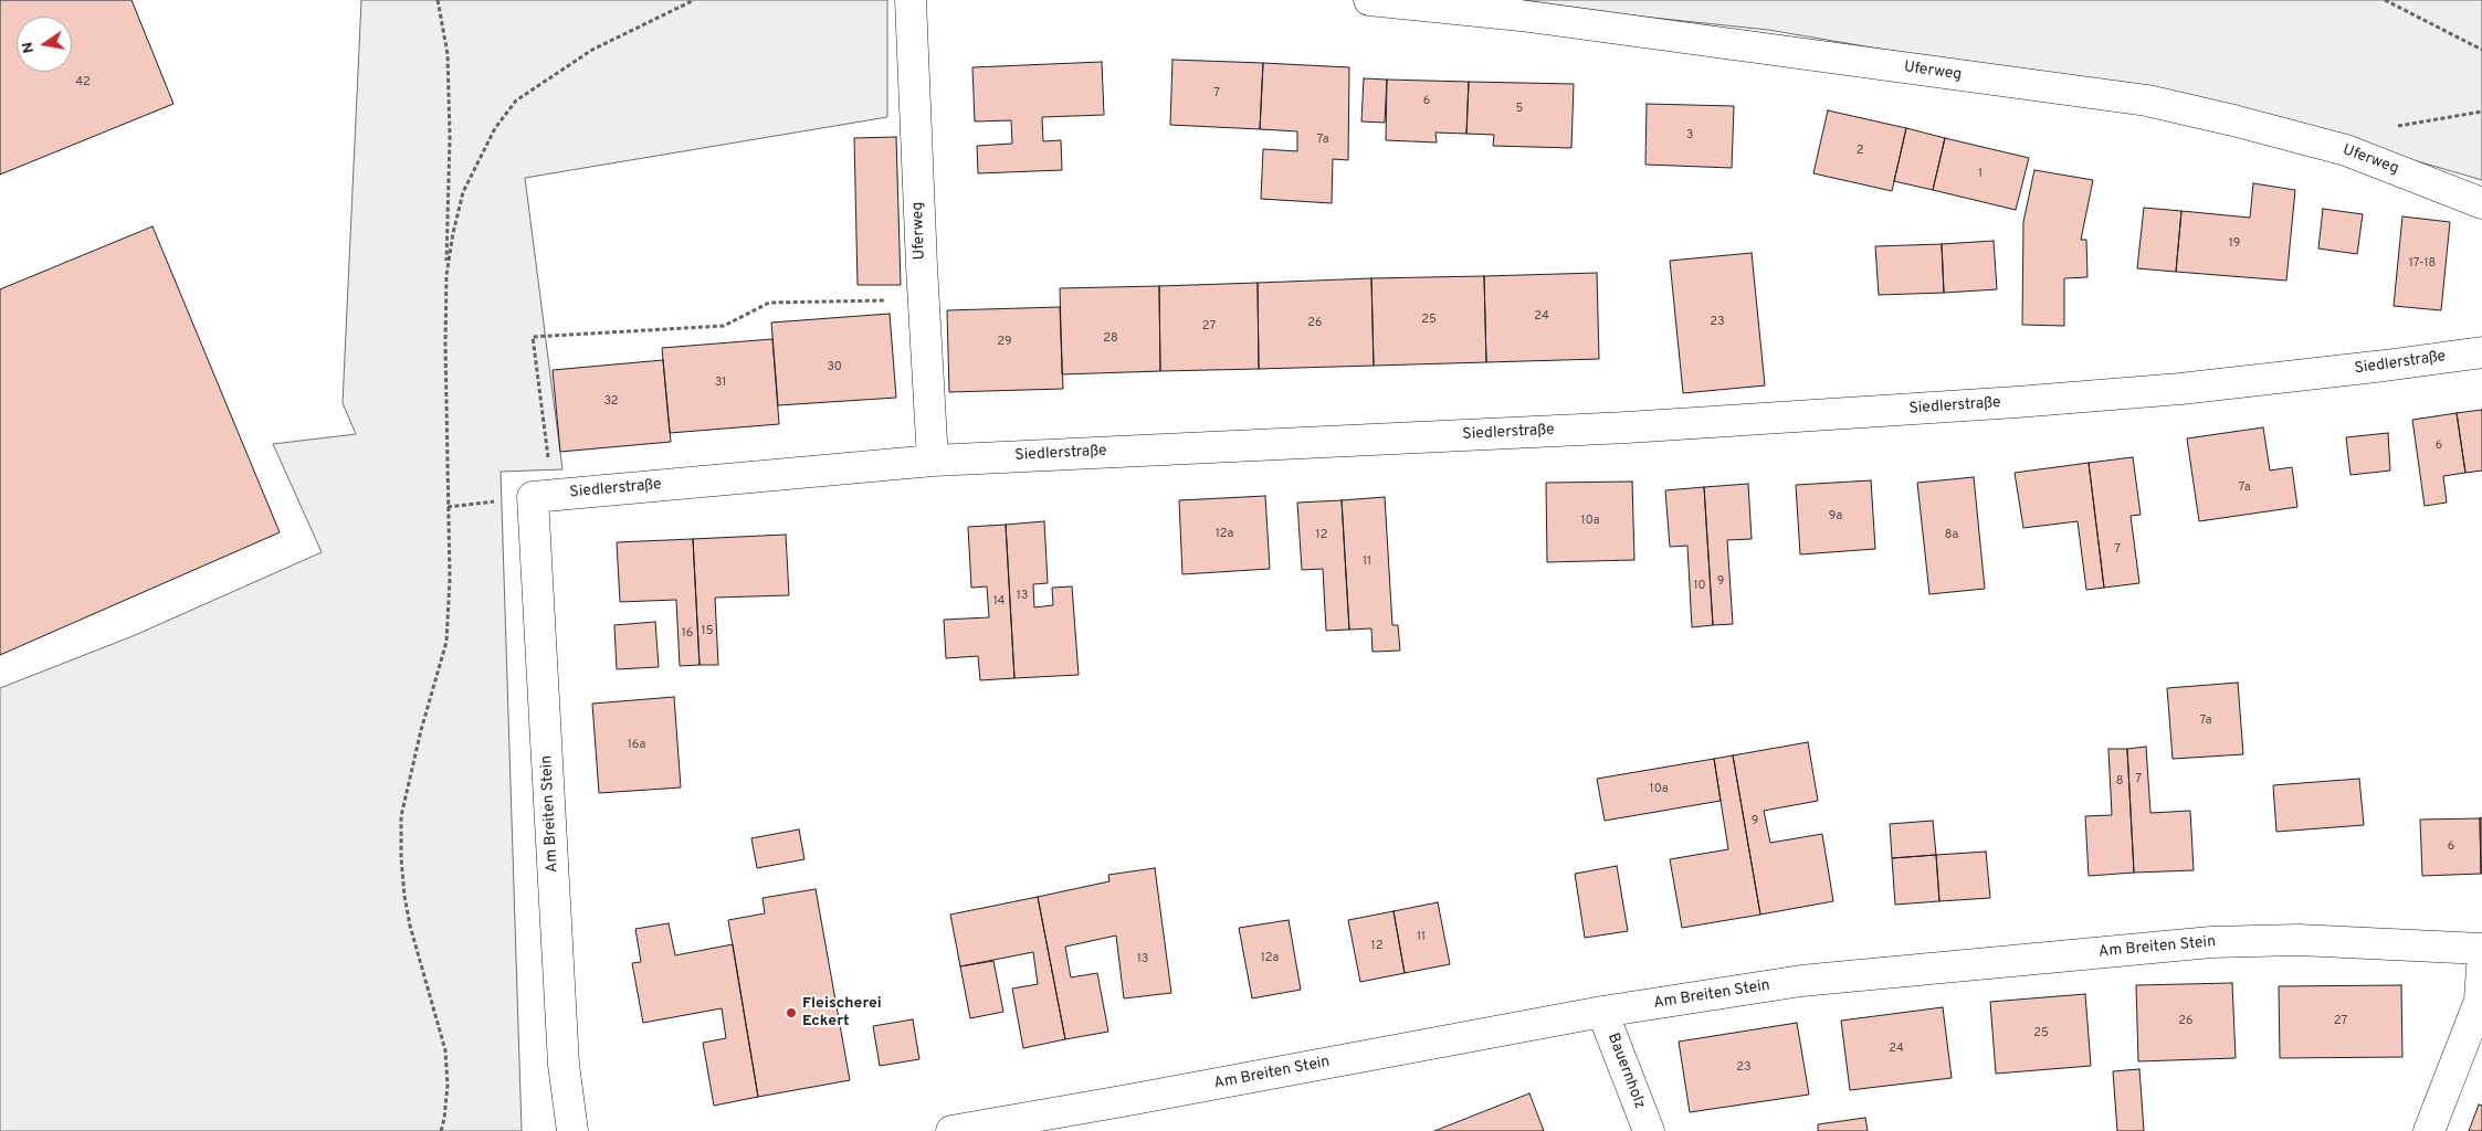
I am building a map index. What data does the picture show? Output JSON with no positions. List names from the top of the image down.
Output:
{
  "streets": {
    "street": [
      "Uferweg",
      "Siedlerstraße",
      "Am Breiten Stein",
      "Bauernholz"
    ]
  },
  "crossings": [
    ["Uferweg", "Siedlerstraße"],
    ["Siedlerstraße", "Am Breiten Stein"],
    ["Am Breiten Stein", "Bauernholz"]
  ],
  "places": ["Fleischerei Eckert"],
  "house_numbers": [
    "42",
    "7",
    "6",
    "5",
    "3",
    "7a",
    "2",
    "1",
    "19",
    "17-18",
    "24",
    "25",
    "23",
    "26",
    "27",
    "28",
    "29",
    "30",
    "31",
    "32",
    "6",
    "7a",
    "9a",
    "10a",
    "12a",
    "12",
    "8a",
    "7",
    "11",
    "9",
    "10",
    "13",
    "14",
    "15",
    "16",
    "7a",
    "16a",
    "7",
    "8",
    "10a",
    "9",
    "6",
    "11",
    "12",
    "12a",
    "13",
    "26",
    "27",
    "25",
    "24",
    "23"
  ],
  "north": "left"
}
